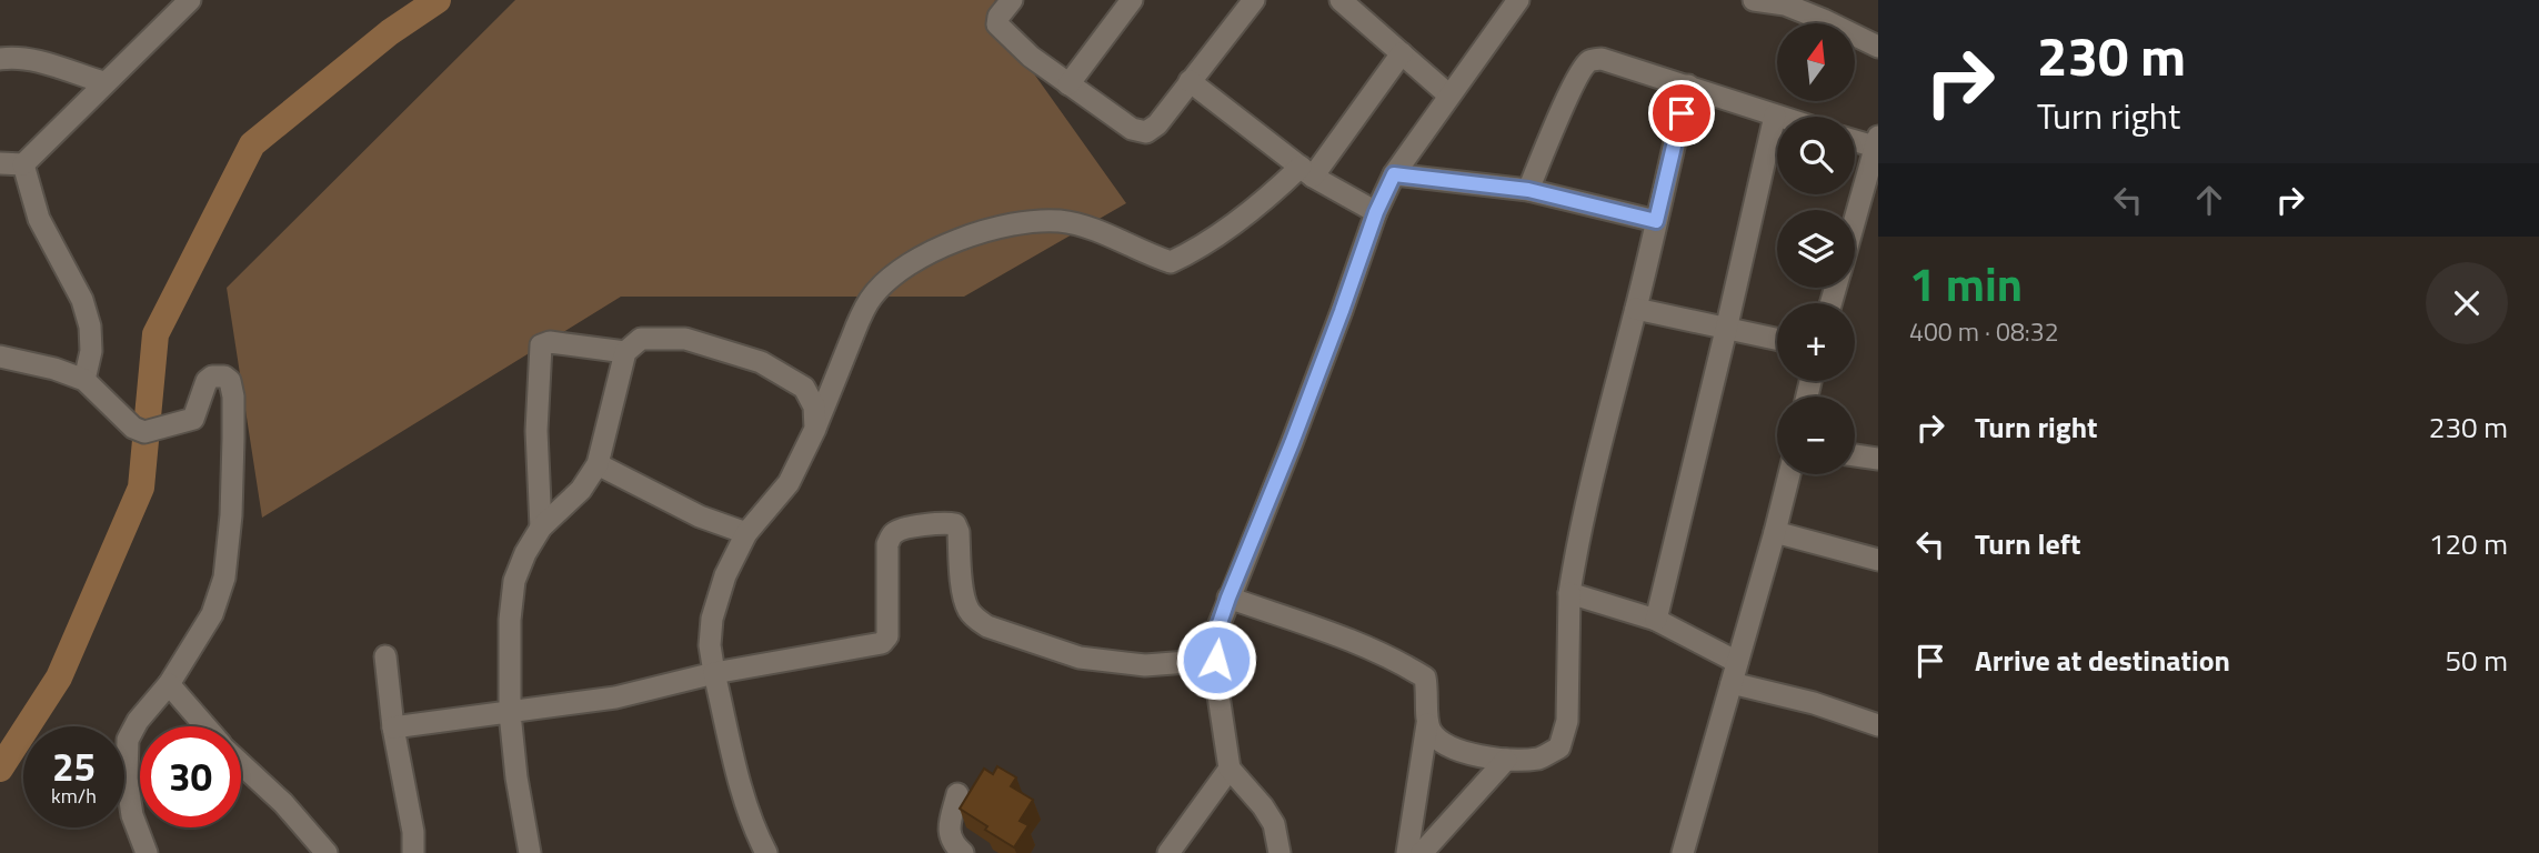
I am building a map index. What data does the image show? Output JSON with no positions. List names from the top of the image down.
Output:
{
  "north": "top",
  "page": {
    "turn": ["230 m", "Turn right"],
    "map_buttons": ["+", "−"],
    "heading": ["1 min", "400 m · 08:32"],
    "list": [
      {
        "name": "Turn right",
        "value": "230 m"
      },
      {
        "name": "Turn left",
        "value": "120 m"
      },
      {
        "name": "Arrive at destination",
        "value": "50 m"
      }
    ],
    "speed": "25 km/h",
    "limit": "30"
  }
}
